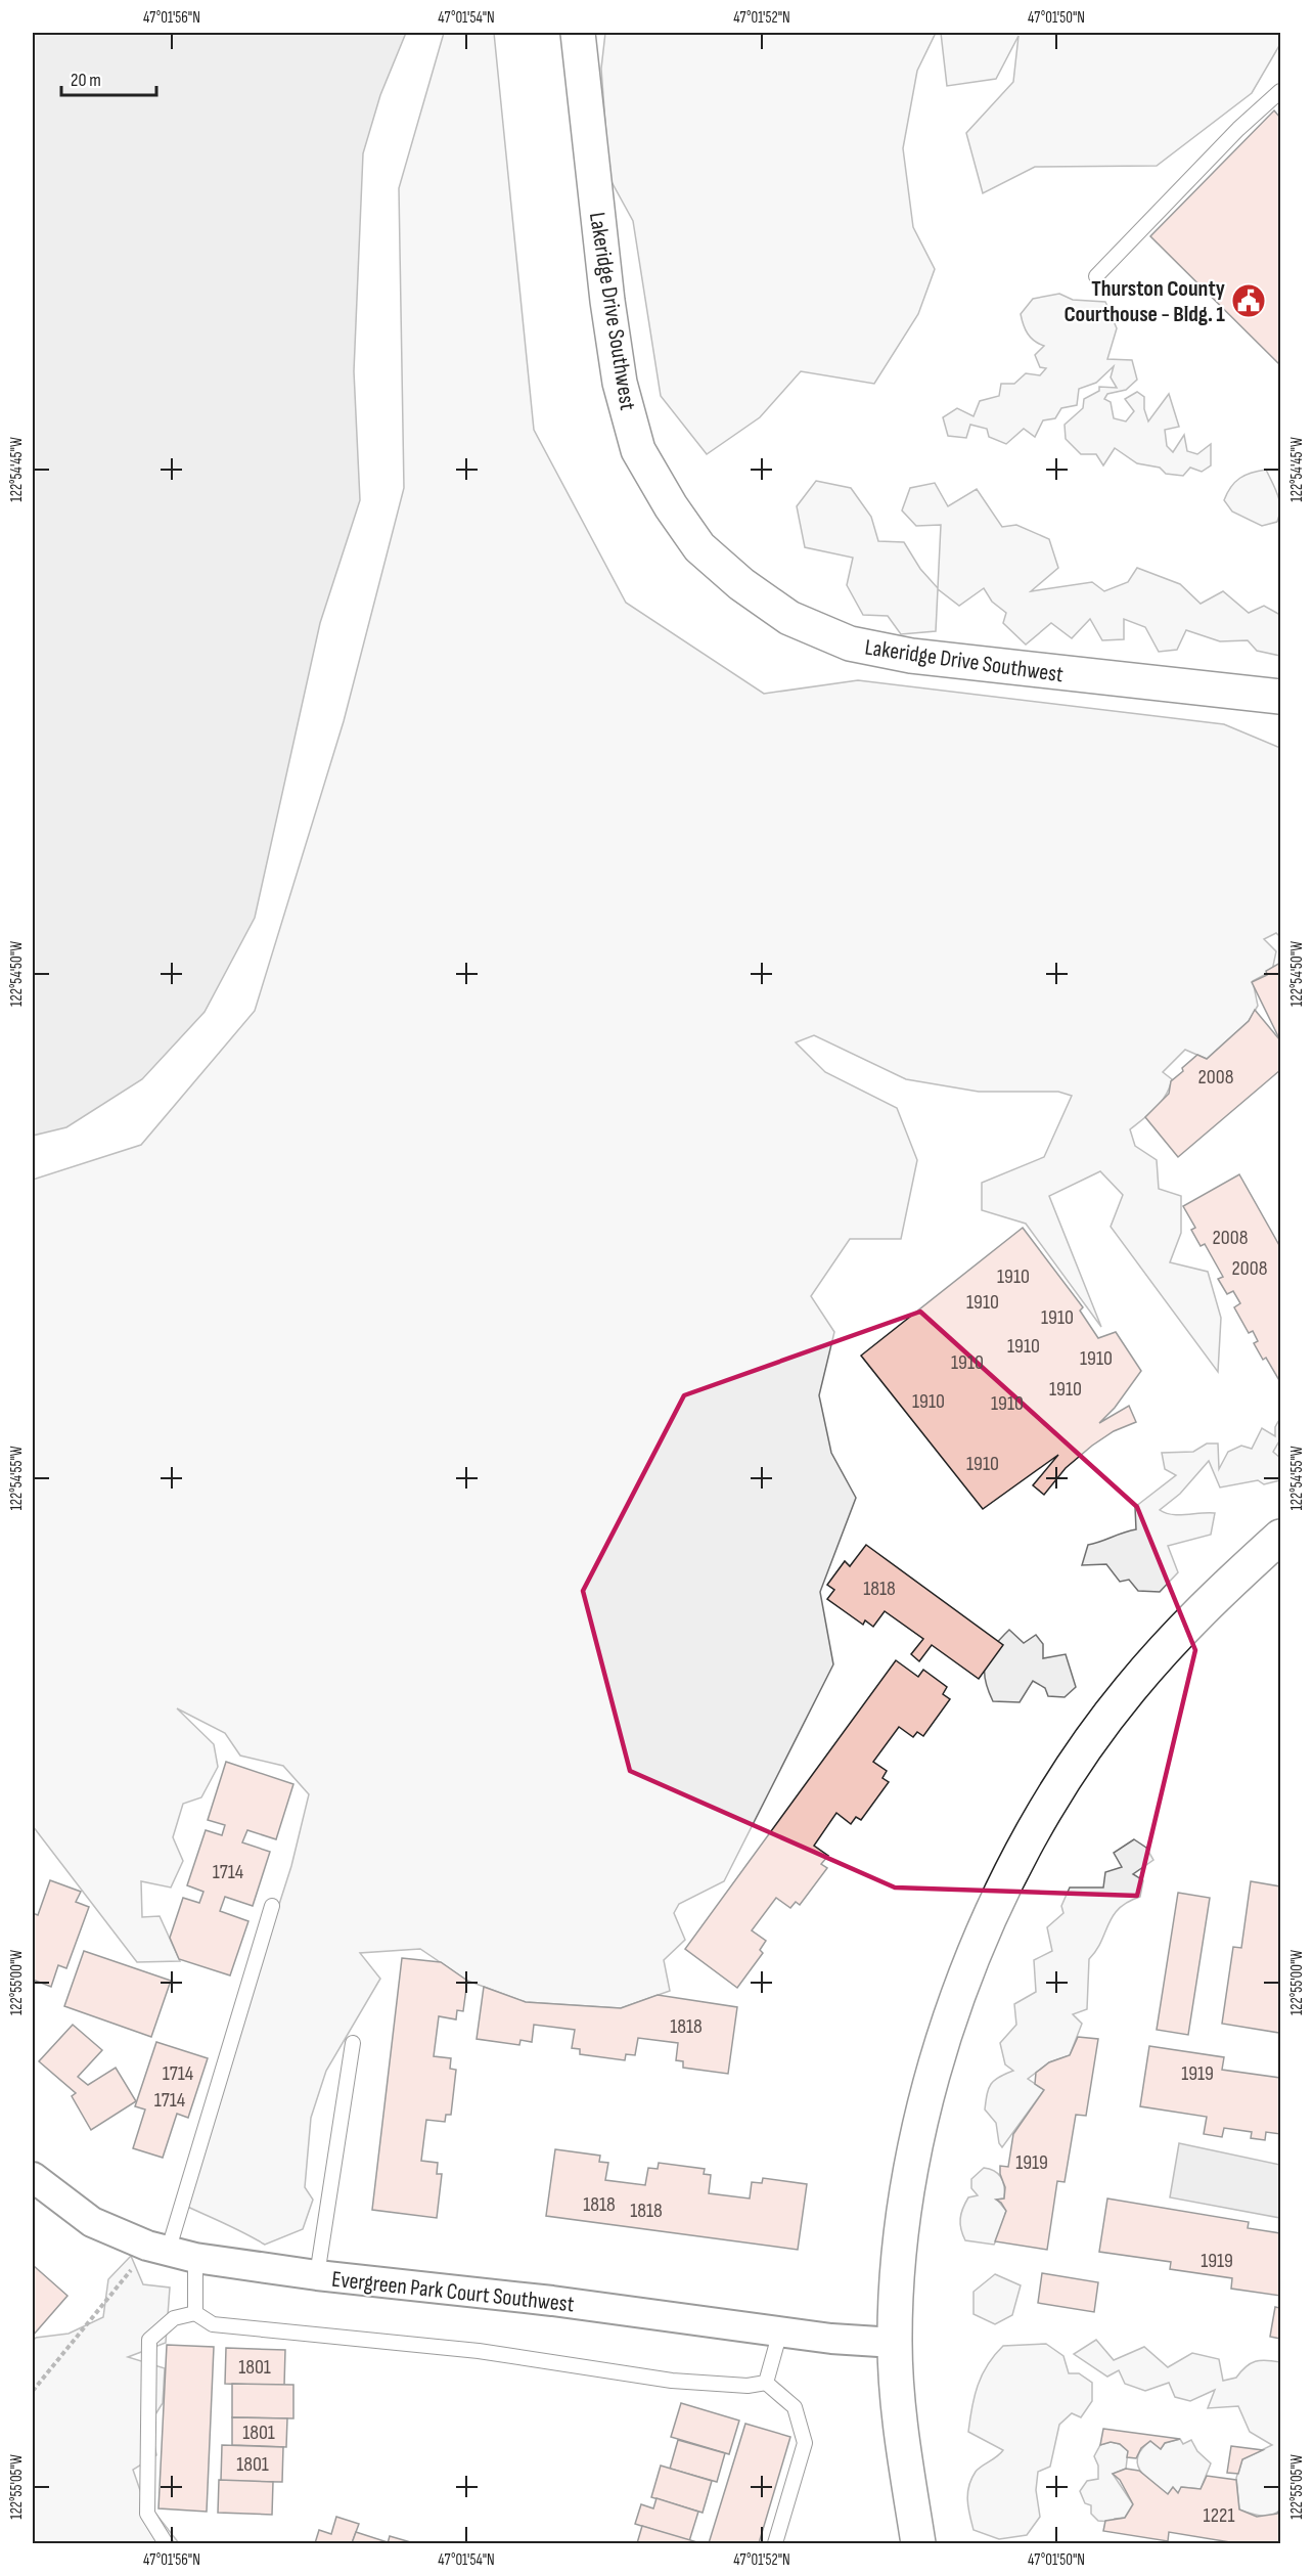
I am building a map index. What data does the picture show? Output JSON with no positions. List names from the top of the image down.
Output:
{
  "streets": {
    "street": ["Lakeridge Drive Southwest", "Evergreen Park Court Southwest"]
  },
  "places": {
    "public building": ["Thurston County Courthouse - Bldg. 1"]
  },
  "house_numbers": [
    "2008",
    "2008",
    "2008",
    "1910",
    "1910",
    "1910",
    "1910",
    "1910",
    "1910",
    "1910",
    "1910",
    "1910",
    "1910",
    "1818",
    "1714",
    "1818",
    "1714",
    "1919",
    "1714",
    "1919",
    "1818",
    "1818",
    "1919",
    "1801",
    "1801",
    "1801",
    "1221"
  ],
  "scale_bar": "20 m",
  "coordinates": [
    "47°01'56\"N",
    "47°01'54\"N",
    "47°01'52\"N",
    "47°01'50\"N",
    "122°54'45\"W",
    "122°54'50\"W",
    "122°54'55\"W",
    "122°55'00\"W",
    "122°55'05\"W"
  ]
}
